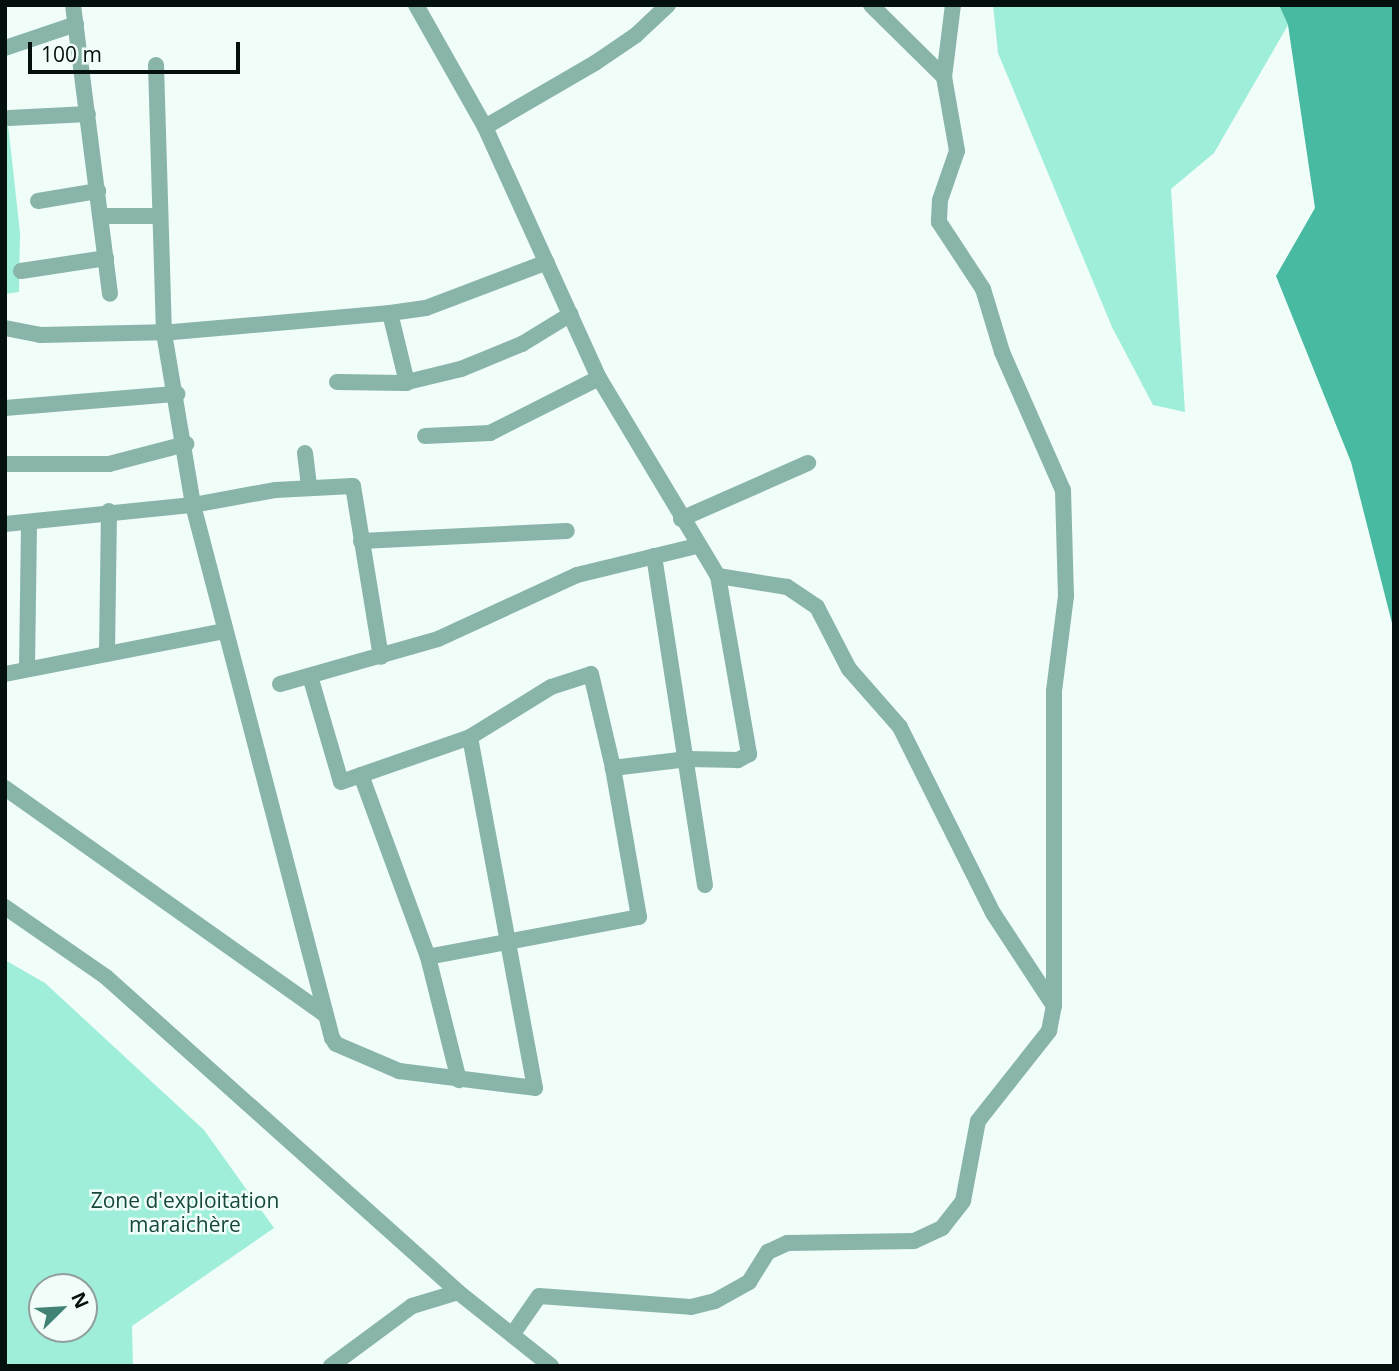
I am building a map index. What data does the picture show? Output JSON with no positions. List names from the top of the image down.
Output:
{
  "parks": ["Zone d'exploitation maraichère"],
  "scale_bar": "100 m",
  "north": "top right"
}
